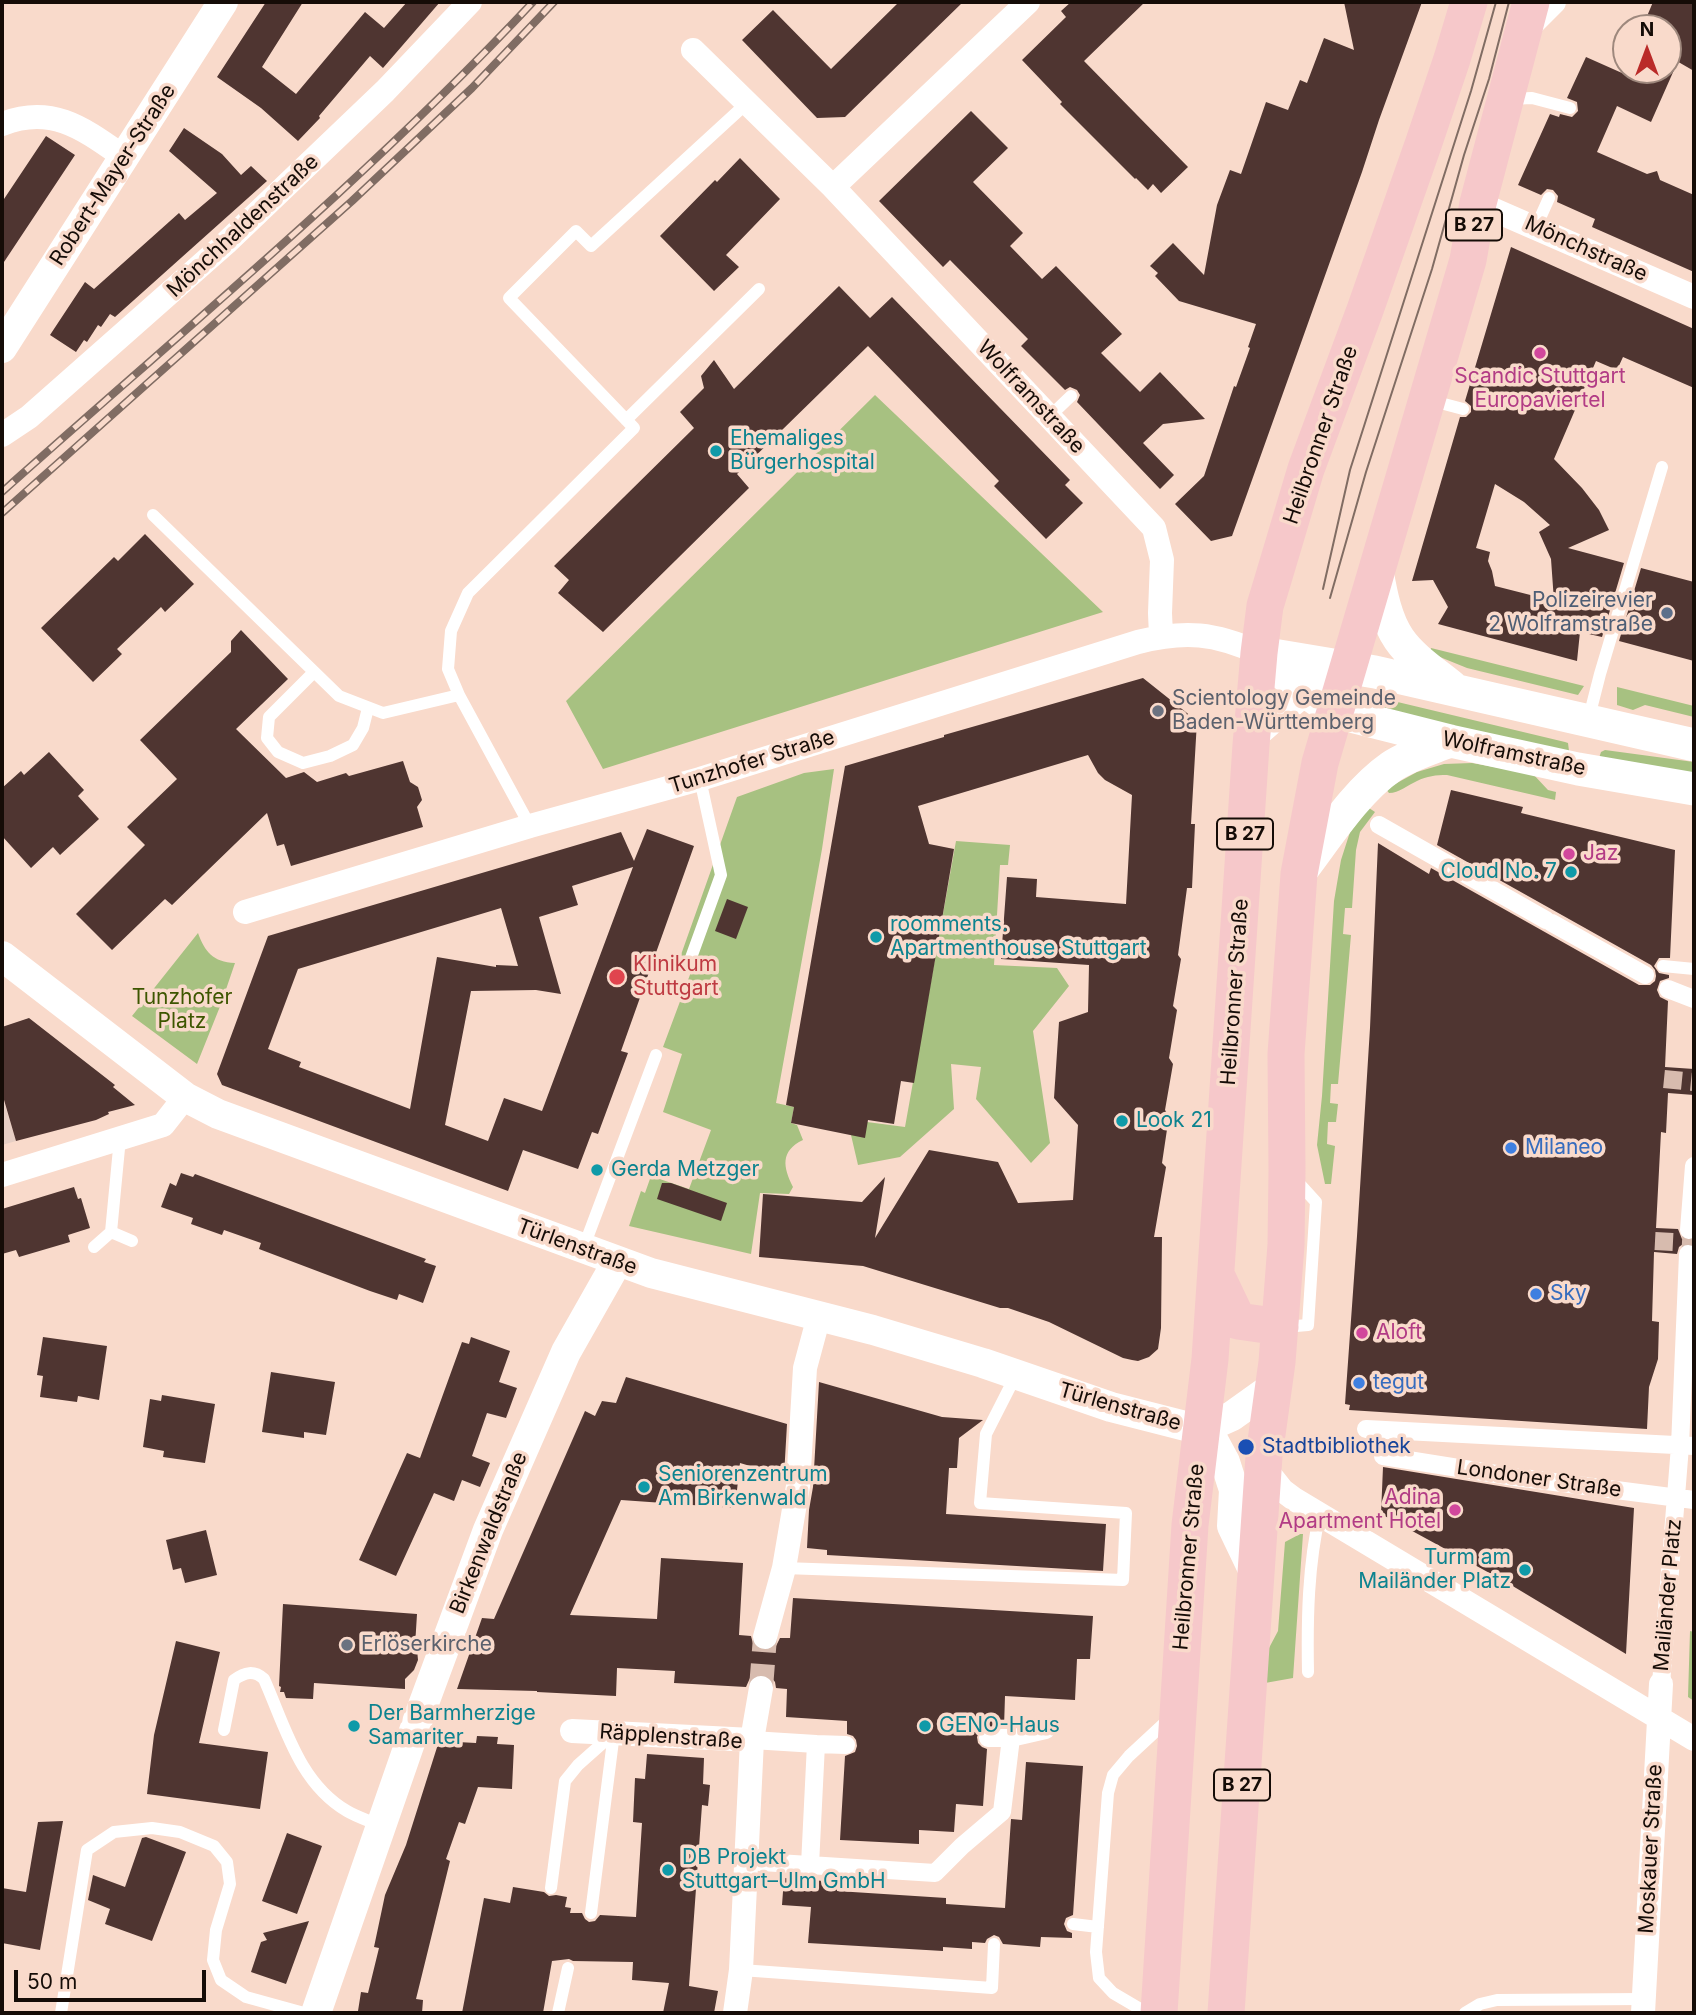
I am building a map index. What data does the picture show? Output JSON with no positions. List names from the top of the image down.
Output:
{
  "streets": {
    "main road": ["B 27", "Wolframstraße", "Heilbronner Straße"],
    "street": [
      "Robert-Mayer-Straße",
      "Mönchhaldenstraße",
      "Mönchstraße",
      "Tunzhofer Straße",
      "Türlenstraße",
      "Londoner Straße",
      "Birkenwaldstraße",
      "Mailänder Platz",
      "Räpplenstraße",
      "Moskauer Straße"
    ]
  },
  "crossings": [
    ["B 27", "Mönchstraße"],
    ["B 27", "Wolframstraße"],
    ["Wolframstraße", "Tunzhofer Straße"],
    ["Heilbronner Straße", "Tunzhofer Straße"],
    ["Heilbronner Straße", "Türlenstraße"],
    ["Türlenstraße", "Birkenwaldstraße"],
    ["Londoner Straße", "Mailänder Platz"],
    ["Mailänder Platz", "Moskauer Straße"]
  ],
  "parks": ["Tunzhofer Platz"],
  "places": [
    "Scandic Stuttgart Europaviertel",
    "Ehemaliges Bürgerhospital",
    "Polizeirevier 2 Wolframstraße",
    "Scientology Gemeinde Baden-Württemberg",
    "Jaz",
    "Cloud No. 7",
    "roomments. Apartmenthouse Stuttgart",
    "Klinikum Stuttgart",
    "Look 21",
    "Milaneo",
    "Gerda Metzger",
    "Sky",
    "Aloft",
    "tegut",
    "Stadtbibliothek",
    "Seniorenzentrum Am Birkenwald",
    "Adina Apartment Hotel",
    "Turm am Mailänder Platz",
    "Erlöserkirche",
    "Der Barmherzige Samariter",
    "GENO-Haus",
    "DB Projekt Stuttgart–Ulm GmbH"
  ],
  "scale_bar": "50 m",
  "north": "top"
}
